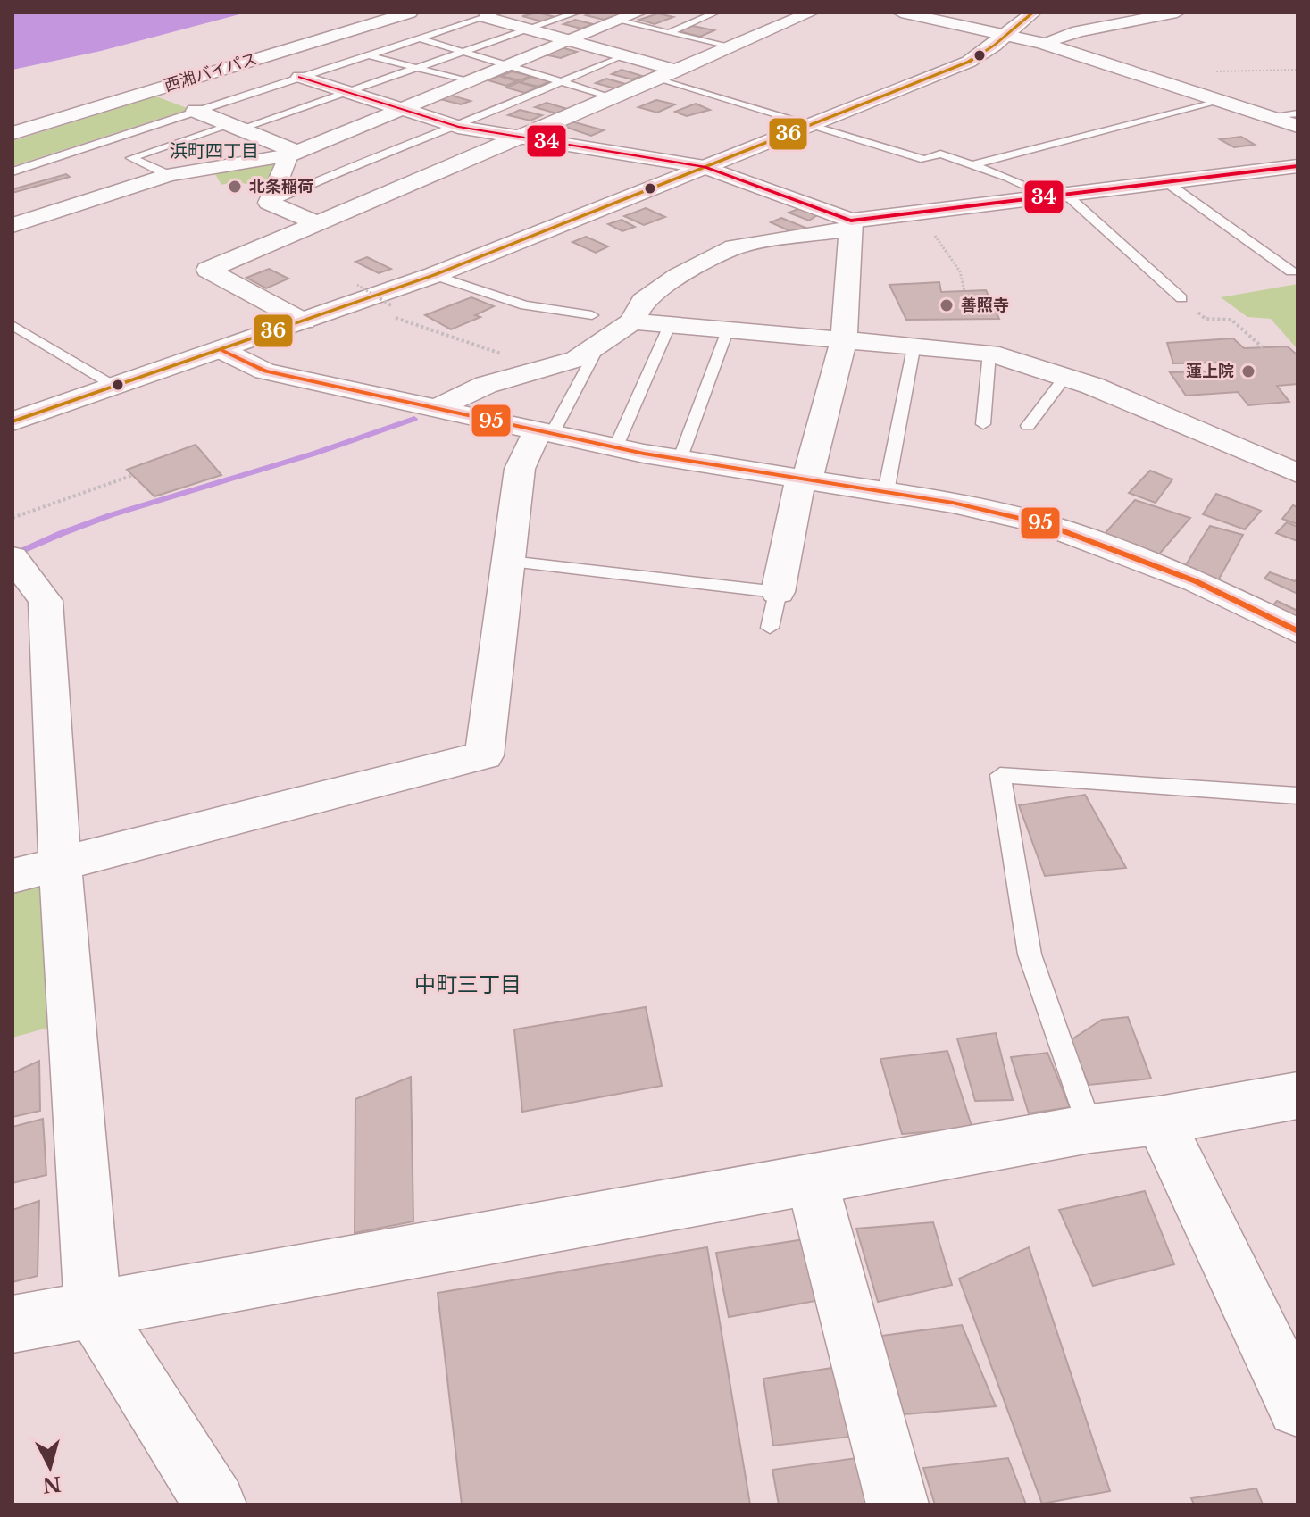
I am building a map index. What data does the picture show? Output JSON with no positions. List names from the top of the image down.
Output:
{
  "streets": {
    "main road": ["西湘バイパス"]
  },
  "districts": ["浜町四丁目", "中町三丁目"],
  "places": ["北条稲荷", "善照寺", "蓮上院"],
  "lines": ["transit line 36", "transit line 34", "transit line 95"],
  "north": "bottom"
}
